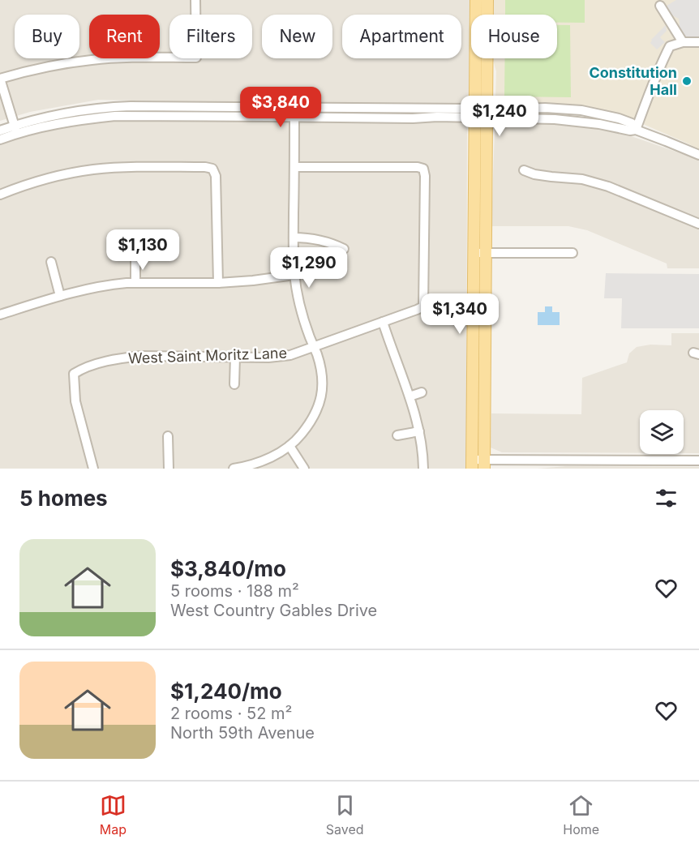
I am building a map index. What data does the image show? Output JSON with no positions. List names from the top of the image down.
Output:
{
  "streets": {
    "street": ["West Saint Moritz Lane"]
  },
  "places": ["Constitution Hall"],
  "page": {
    "chip": [
      "Buy",
      "Rent",
      "Filters",
      "New",
      "Apartment",
      "House"
    ],
    "price": [
      "$3,840",
      "$1,240",
      "$1,130",
      "$1,290",
      "$1,340"
    ],
    "heading": "5 homes",
    "list": [
      {
        "name": "$3,840/mo",
        "note": "5 rooms · 188 m² · West Country Gables Drive"
      },
      {
        "name": "$1,240/mo",
        "note": "2 rooms · 52 m² · North 59th Avenue"
      }
    ],
    "tabs": ["Map", "Saved", "Home"]
  }
}
